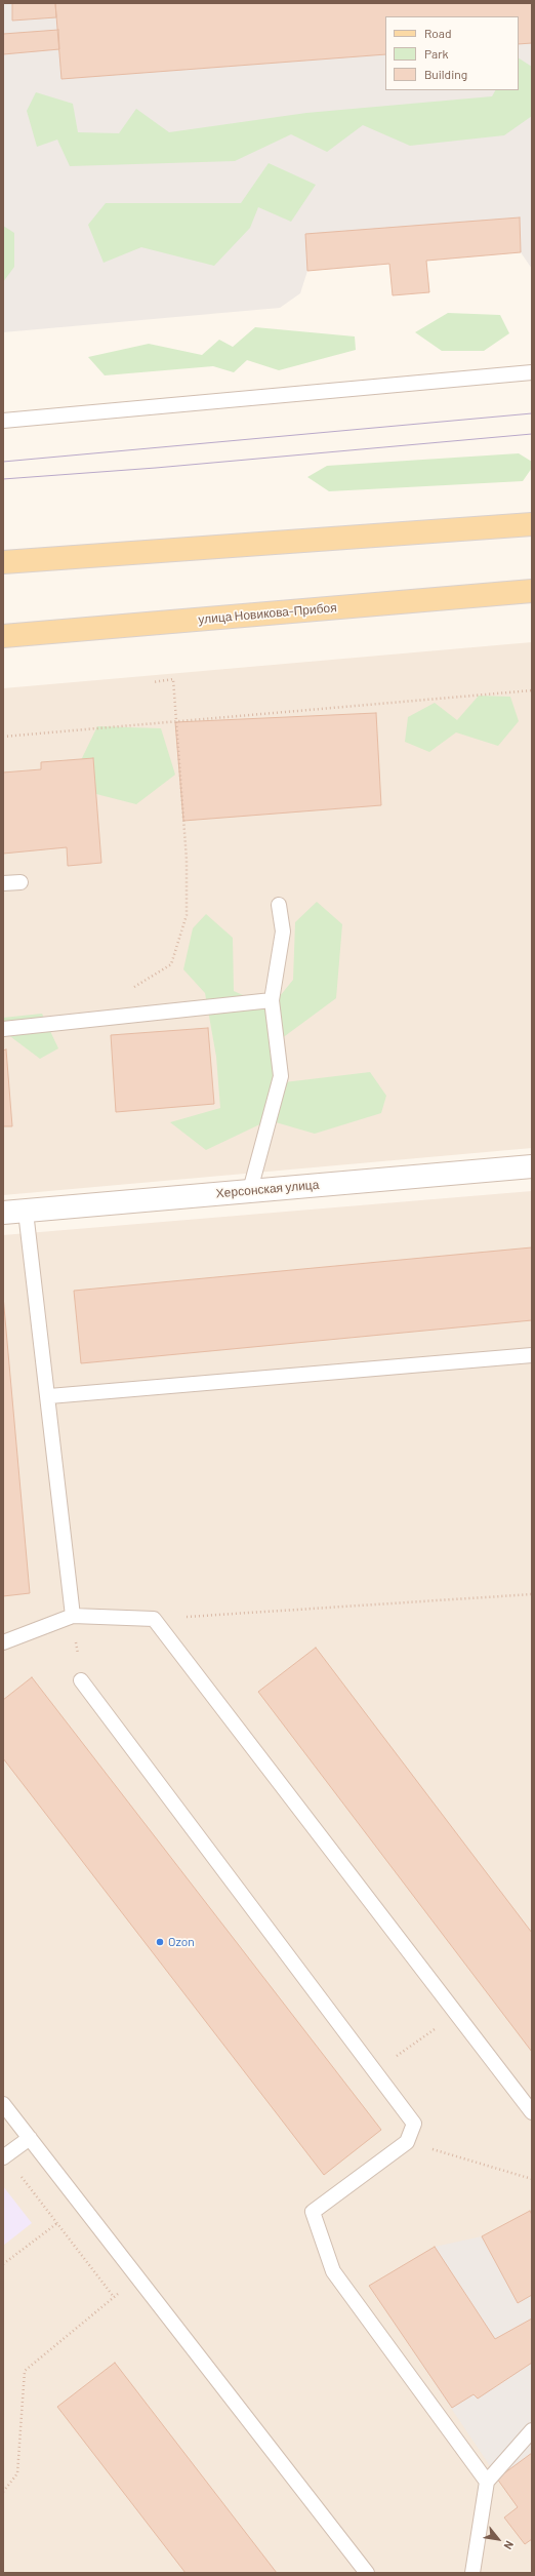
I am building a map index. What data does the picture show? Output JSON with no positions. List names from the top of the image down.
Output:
{
  "streets": {
    "main road": ["улица Новикова-Прибоя"],
    "street": ["Херсонская улица"]
  },
  "places": ["Ozon"],
  "legend": ["Road", "Park", "Building"],
  "north": "bottom right"
}
